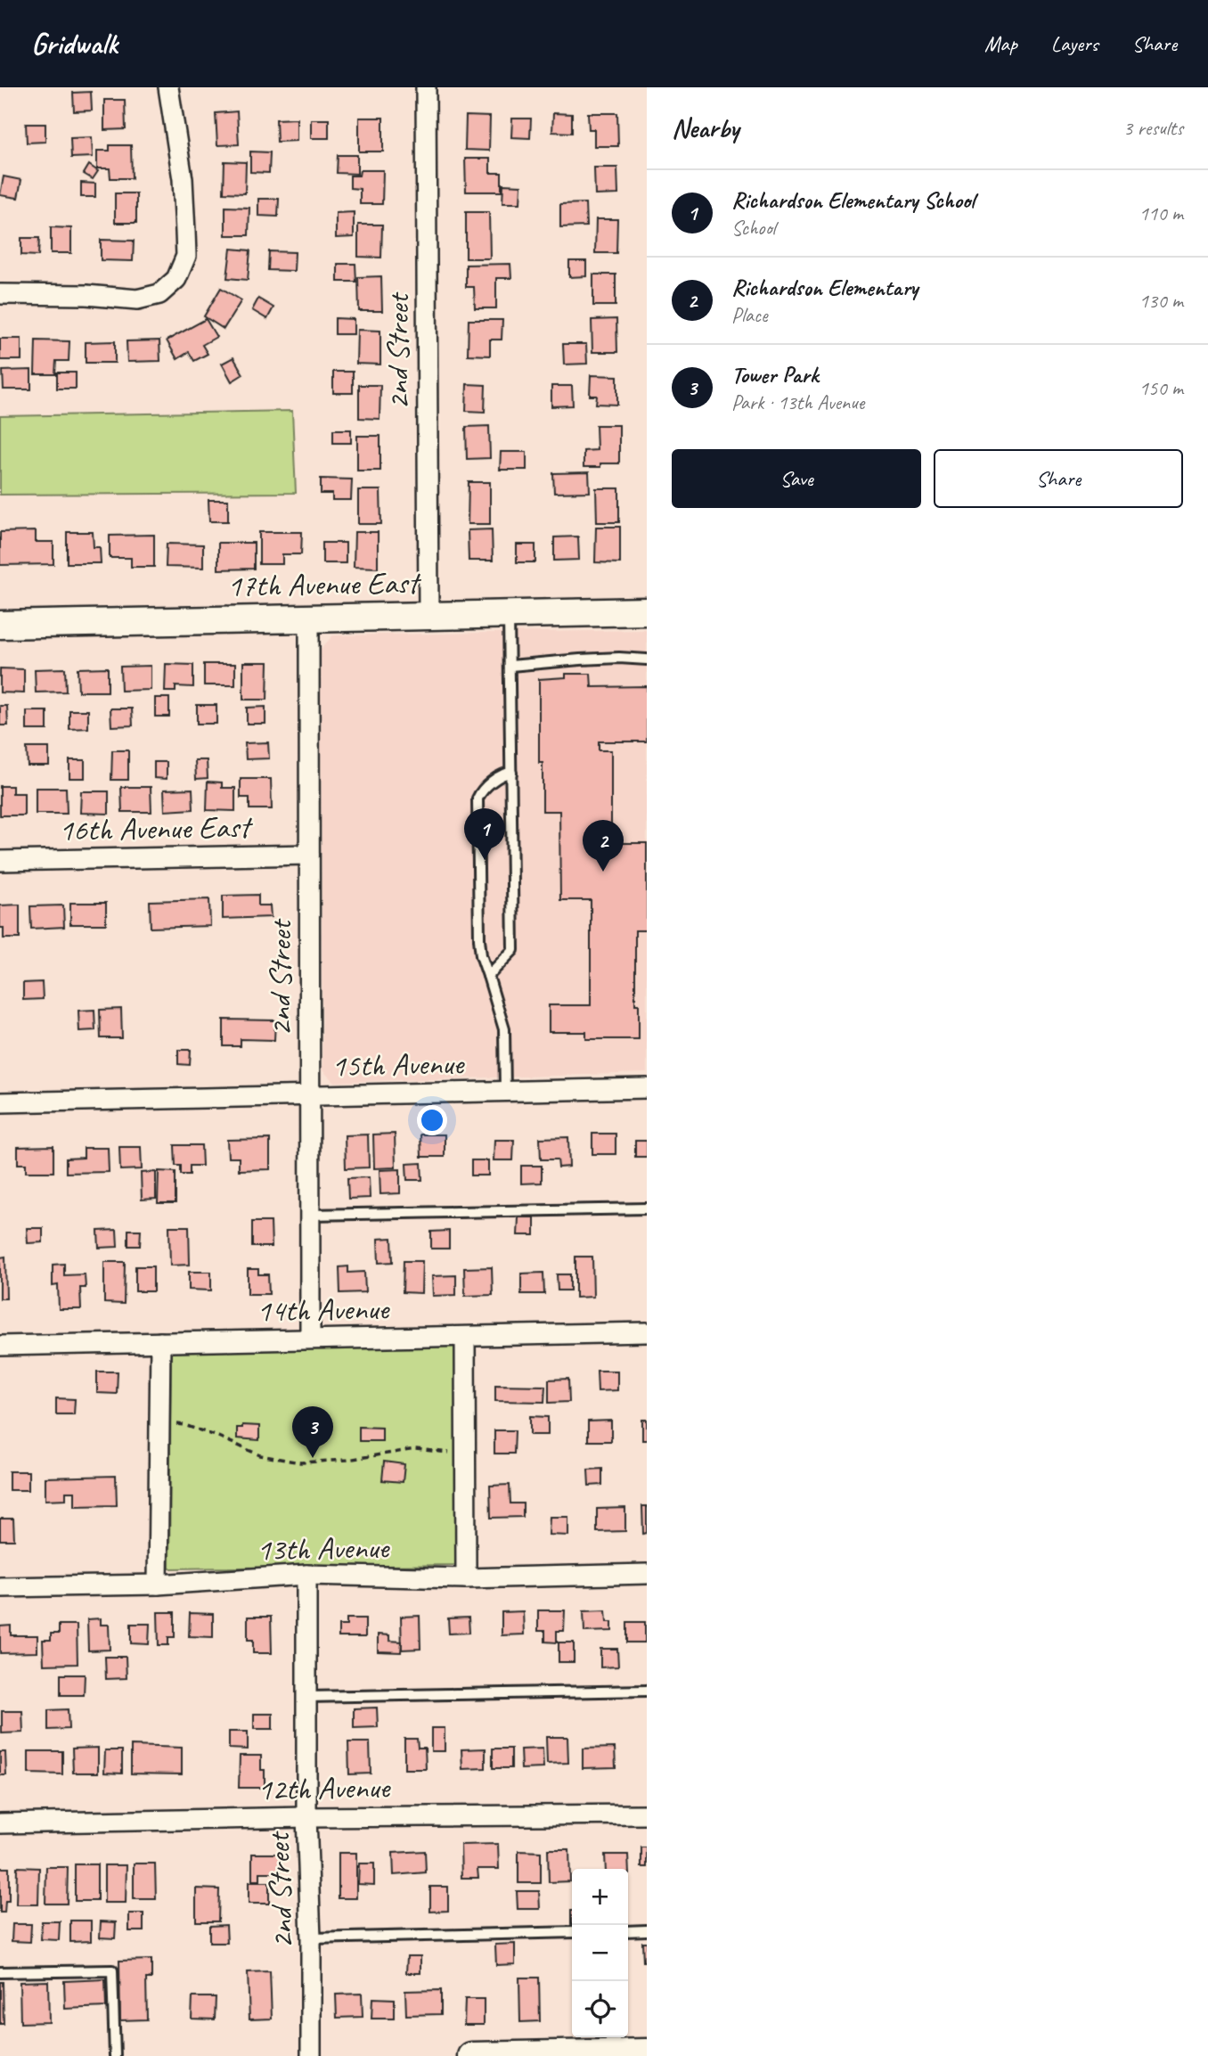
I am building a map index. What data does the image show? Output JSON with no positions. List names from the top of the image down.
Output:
{
  "streets": {
    "street": [
      "2nd Street",
      "17th Avenue East",
      "16th Avenue East",
      "15th Avenue",
      "14th Avenue",
      "13th Avenue",
      "12th Avenue"
    ]
  },
  "crossings": [
    ["2nd Street", "17th Avenue East"],
    ["2nd Street", "16th Avenue East"],
    ["2nd Street", "15th Avenue"],
    ["2nd Street", "14th Avenue"],
    ["2nd Street", "13th Avenue"],
    ["2nd Street", "12th Avenue"]
  ],
  "page": {
    "header": "Gridwalk",
    "nav": ["Map", "Layers", "Share"],
    "heading": ["Nearby", "3 results"],
    "list": [
      {
        "mark": "1",
        "name": "Richardson Elementary School",
        "note": "School",
        "value": "110 m"
      },
      {
        "mark": "2",
        "name": "Richardson Elementary",
        "note": "Place",
        "value": "130 m"
      },
      {
        "mark": "3",
        "name": "Tower Park",
        "note": "Park · 13th Avenue",
        "value": "150 m"
      }
    ],
    "buttons": ["Save", "Share"],
    "pins": ["1", "2", "3"],
    "map_buttons": ["+", "−"]
  }
}
